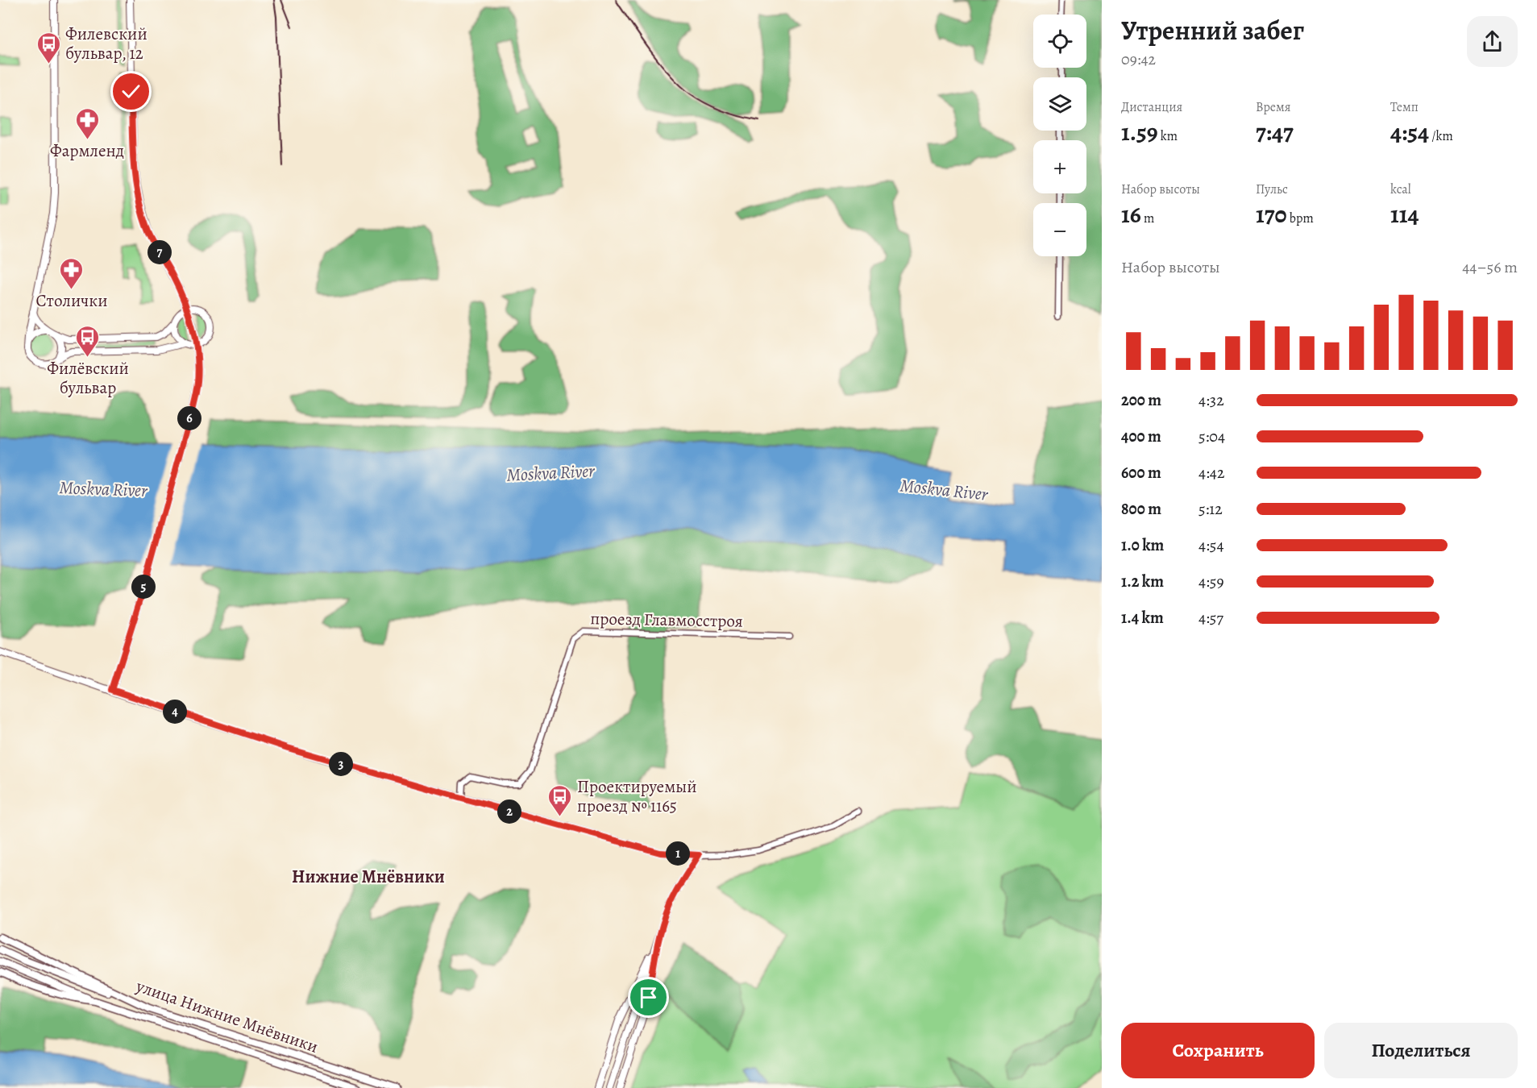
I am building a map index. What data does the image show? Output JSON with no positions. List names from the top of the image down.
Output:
{
  "streets": {
    "main road": ["улица Нижние Мнёвники"],
    "street": ["проезд Главмосстроя"]
  },
  "districts": ["Нижние Мнёвники"],
  "water": ["Moskva River"],
  "places": {
    "bus stop": ["Филевский бульвар, 12", "Филёвский бульвар", "Проектируемый проезд № 1165"],
    "pharmacy": ["Фармленд", "Столички"]
  },
  "page": {
    "heading": ["Утренний забег", "09:42"],
    "map_buttons": ["+", "−"],
    "stats": [
      ["Дистанция", "1.59 km"],
      ["Время", "7:47"],
      ["Темп", "4:54 /km"],
      ["Набор высоты", "16 m"],
      ["Пульс", "170 bpm"],
      ["kcal", "114"]
    ],
    "pins": [
      "7",
      "6",
      "5",
      "4",
      "3",
      "2",
      "1"
    ],
    "chart": ["Набор высоты", "44–56 m"],
    "list": [
      {
        "name": "200 m",
        "note": "4:32"
      },
      {
        "name": "400 m",
        "note": "5:04"
      },
      {
        "name": "600 m",
        "note": "4:42"
      },
      {
        "name": "800 m",
        "note": "5:12"
      },
      {
        "name": "1.0 km",
        "note": "4:54"
      },
      {
        "name": "1.2 km",
        "note": "4:59"
      },
      {
        "name": "1.4 km",
        "note": "4:57"
      }
    ],
    "buttons": ["Сохранить", "Поделиться"]
  }
}
